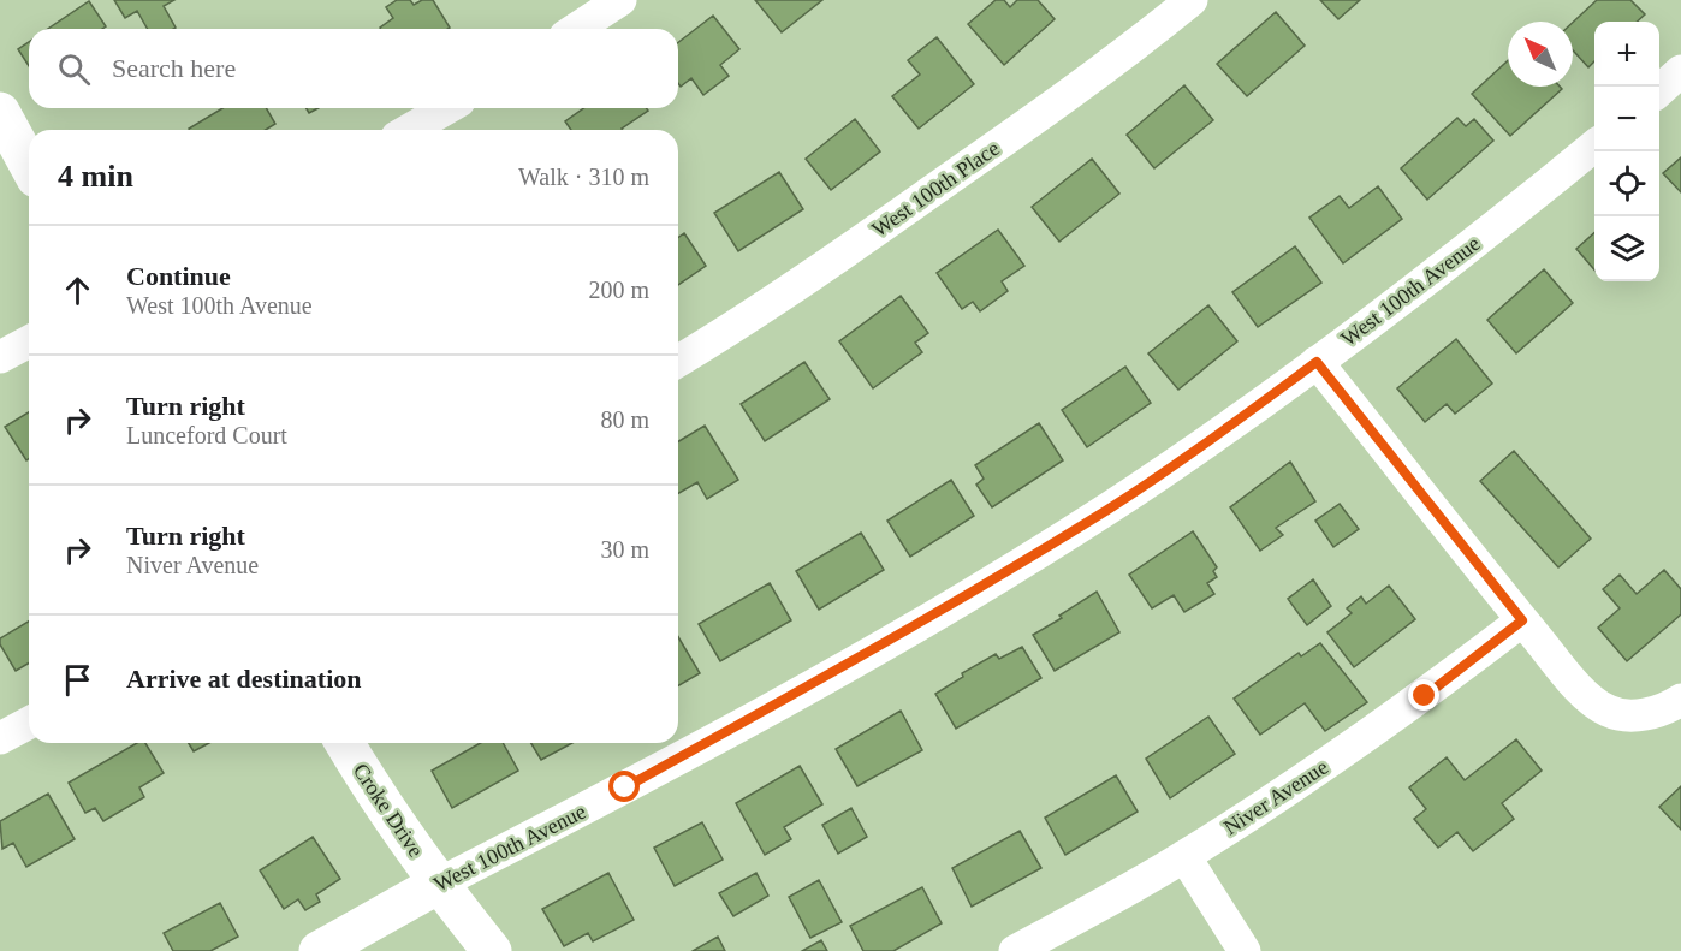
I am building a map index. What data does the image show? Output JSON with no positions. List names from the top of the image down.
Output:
{
  "streets": {
    "street": [
      "West 100th Place",
      "West 100th Avenue",
      "Niver Avenue",
      "Croke Drive"
    ]
  },
  "crossings": [
    ["West 100th Avenue", "Croke Drive"]
  ],
  "north": "top left",
  "page": {
    "map_buttons": ["+", "−"],
    "search": "Search here",
    "heading": ["4 min", "Walk · 310 m"],
    "list": [
      ["Continue", "West 100th Avenue", "200 m"],
      ["Turn right", "Lunceford Court", "80 m"],
      ["Turn right", "Niver Avenue", "30 m"],
      "Arrive at destination"
    ]
  }
}
